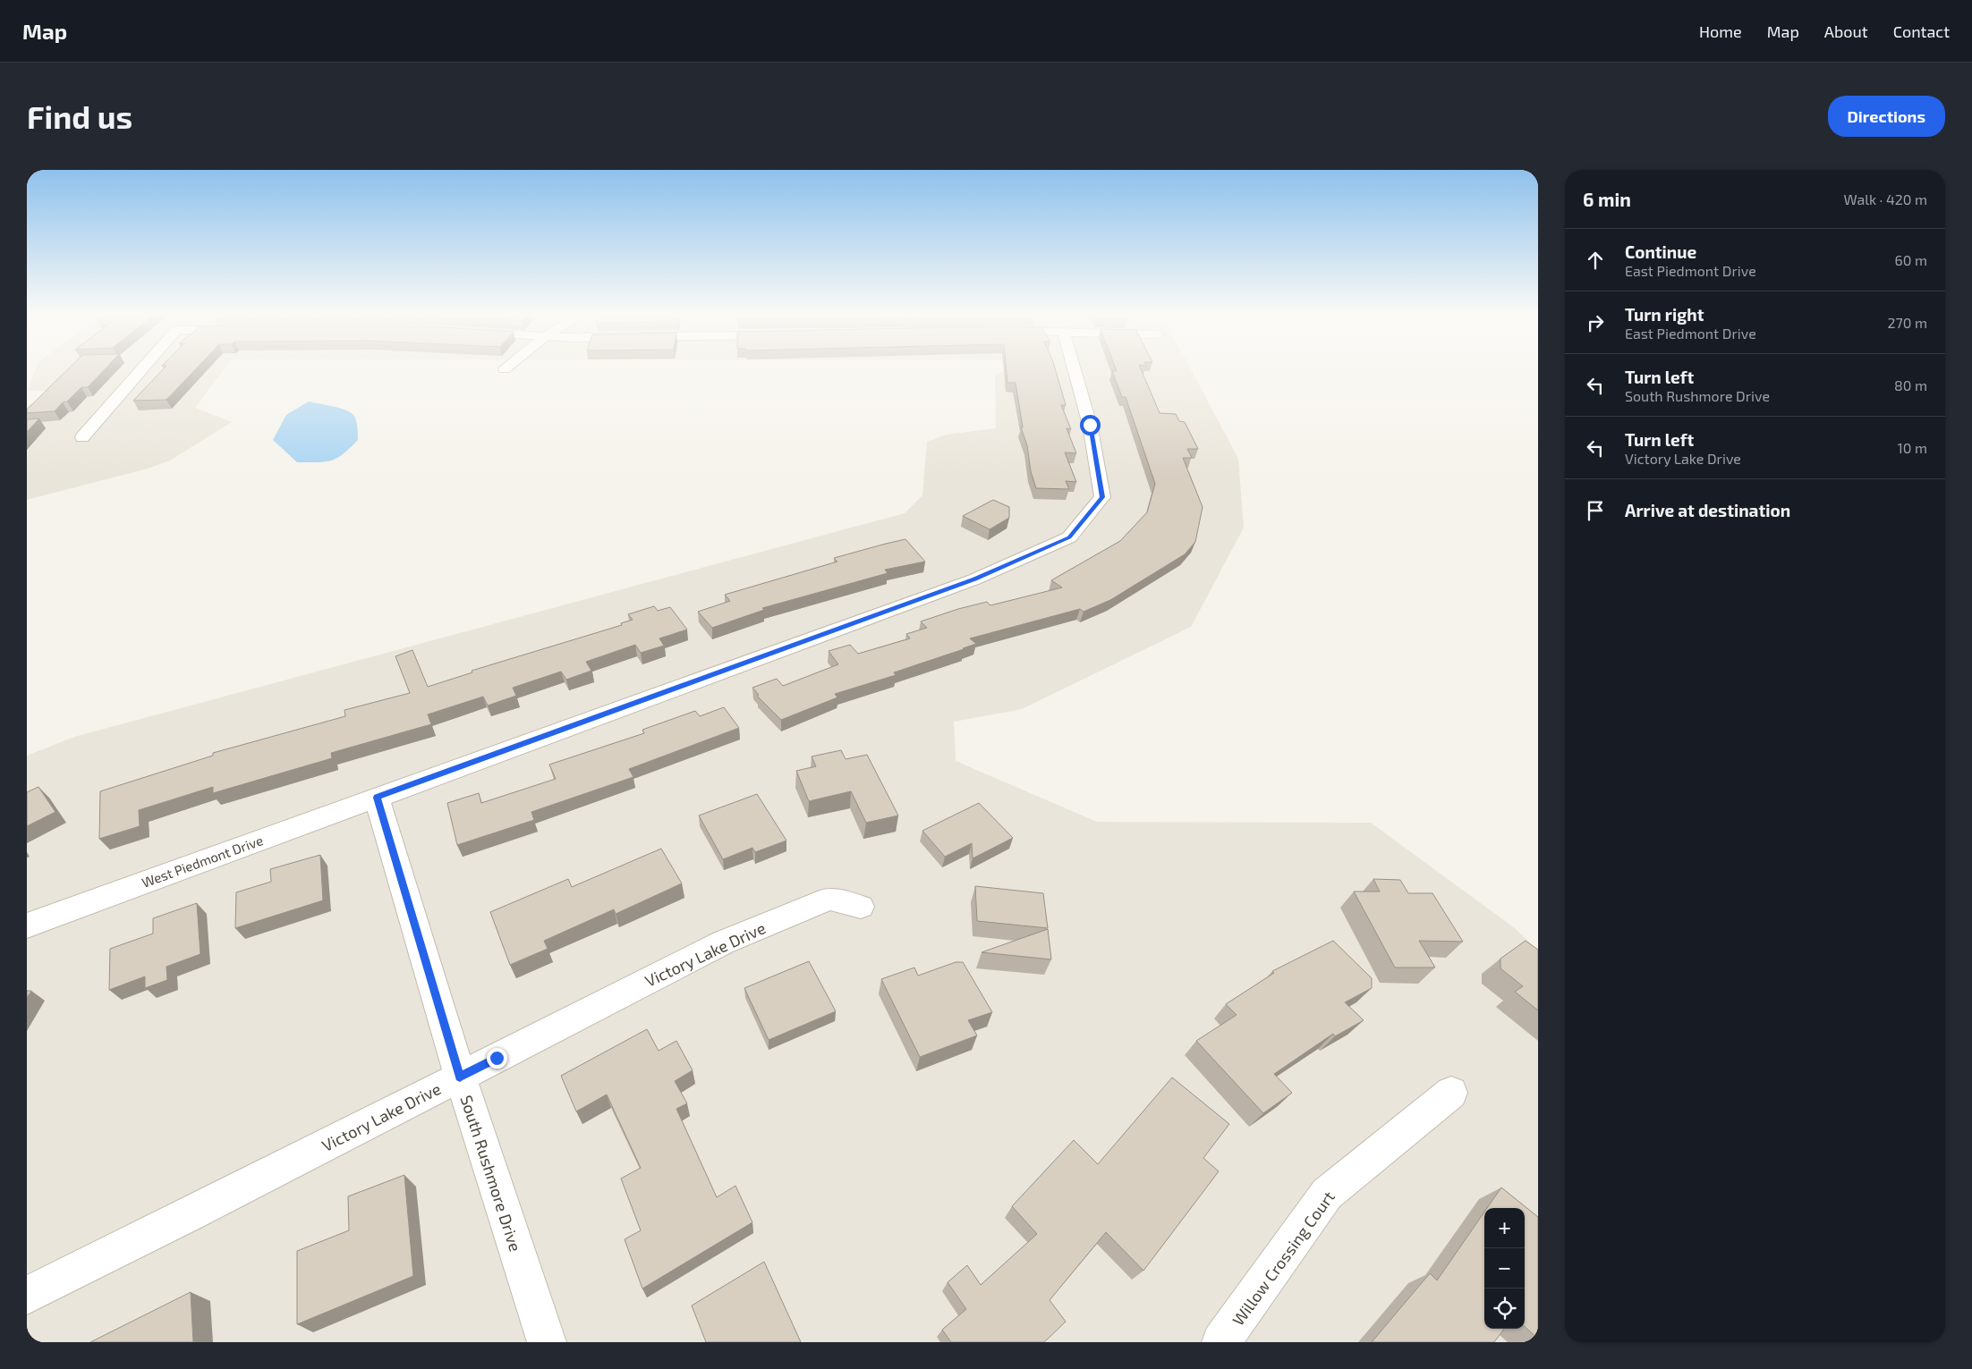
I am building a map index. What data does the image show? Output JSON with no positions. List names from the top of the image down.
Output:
{
  "streets": {
    "street": [
      "West Piedmont Drive",
      "Victory Lake Drive",
      "South Rushmore Drive",
      "Willow Crossing Court"
    ]
  },
  "crossings": [
    ["West Piedmont Drive", "South Rushmore Drive"],
    ["Victory Lake Drive", "South Rushmore Drive"]
  ],
  "page": {
    "header": "Map",
    "nav": [
      "Home",
      "Map",
      "About",
      "Contact"
    ],
    "buttons": "Directions",
    "title": "Find us",
    "heading": ["6 min", "Walk · 420 m"],
    "list": [
      ["Continue", "East Piedmont Drive", "60 m"],
      ["Turn right", "East Piedmont Drive", "270 m"],
      ["Turn left", "South Rushmore Drive", "80 m"],
      ["Turn left", "Victory Lake Drive", "10 m"],
      "Arrive at destination"
    ],
    "map_buttons": ["+", "−"]
  }
}
